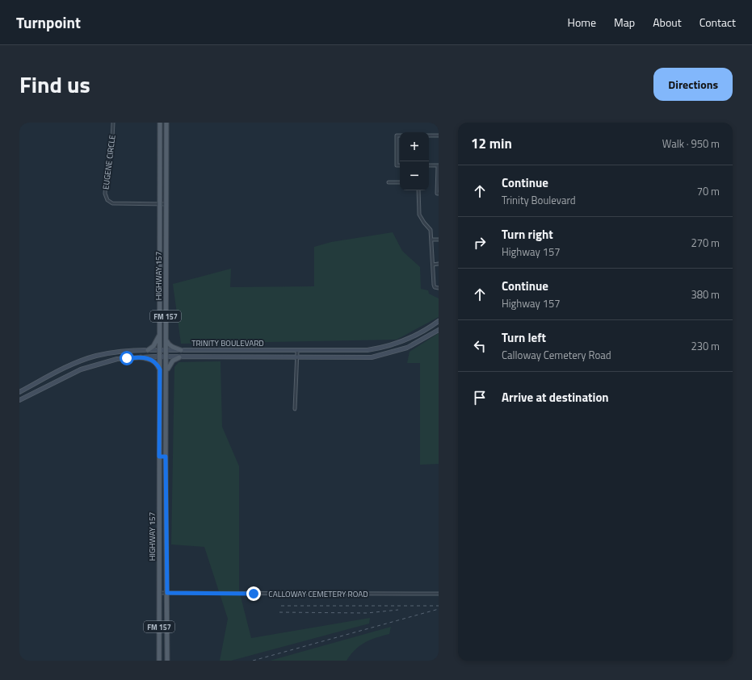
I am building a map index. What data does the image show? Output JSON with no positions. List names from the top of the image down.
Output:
{
  "streets": {
    "main road": ["HIGHWAY 157", "FM 157", "TRINITY BOULEVARD"],
    "street": ["EUGENE CIRCLE", "CALLOWAY CEMETERY ROAD"]
  },
  "crossings": [
    ["EUGENE CIRCLE", "HIGHWAY 157"],
    ["HIGHWAY 157", "TRINITY BOULEVARD"],
    ["HIGHWAY 157", "CALLOWAY CEMETERY ROAD"]
  ],
  "page": {
    "header": "Turnpoint",
    "nav": [
      "Home",
      "Map",
      "About",
      "Contact"
    ],
    "title": "Find us",
    "buttons": "Directions",
    "heading": ["12 min", "Walk · 950 m"],
    "map_buttons": ["+", "−"],
    "list": [
      ["Continue", "Trinity Boulevard", "70 m"],
      ["Turn right", "Highway 157", "270 m"],
      ["Continue", "Highway 157", "380 m"],
      ["Turn left", "Calloway Cemetery Road", "230 m"],
      "Arrive at destination"
    ]
  }
}
